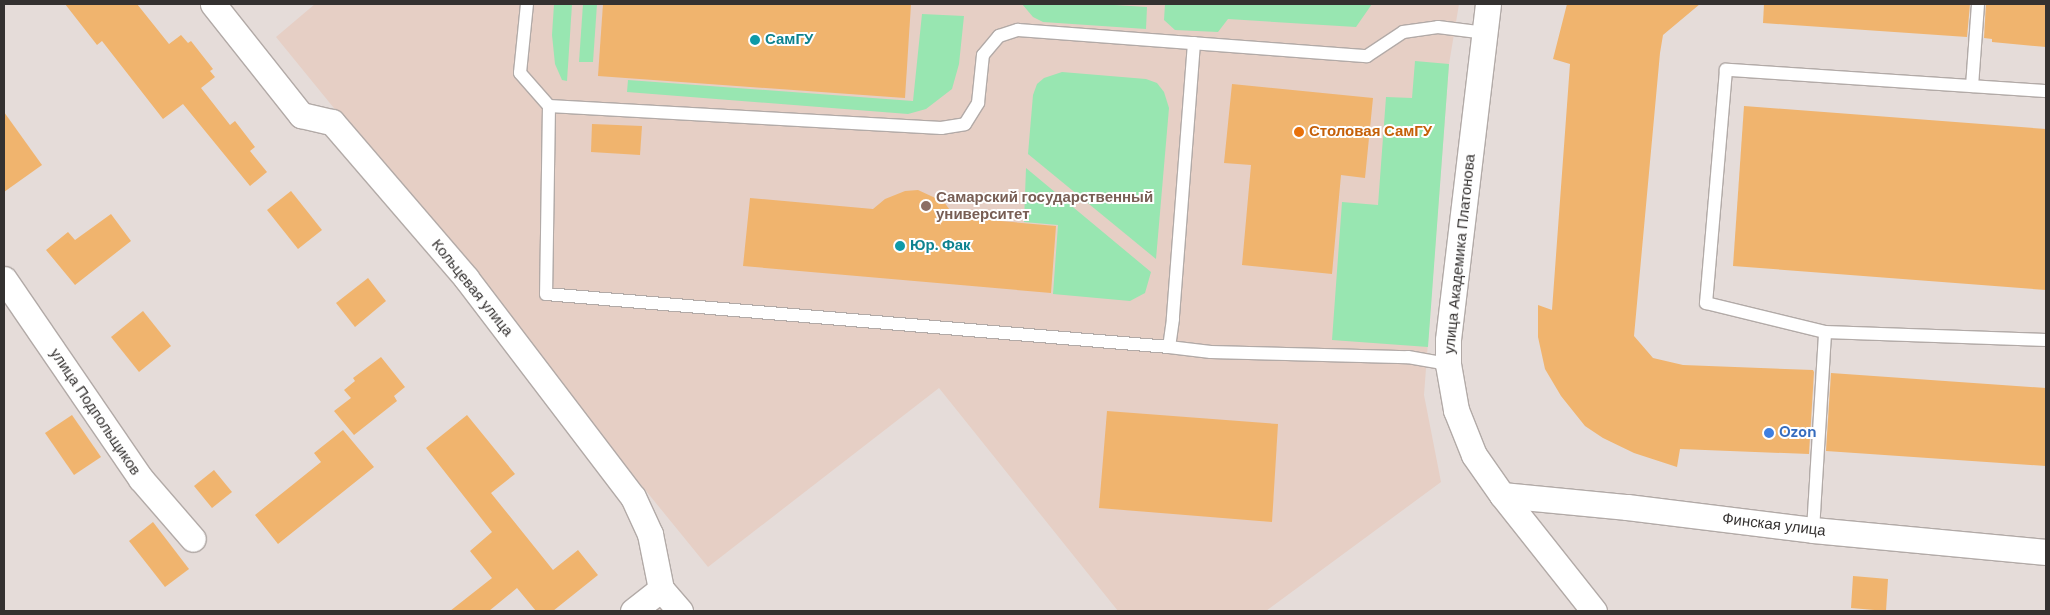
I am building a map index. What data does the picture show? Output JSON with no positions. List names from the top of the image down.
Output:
{
  "streets": {
    "street": [
      "улица Академика Платонова",
      "Кольцевая улица",
      "улица Подпольщиков",
      "Финская улица"
    ]
  },
  "crossings": [
    ["улица Академика Платонова", "Финская улица"]
  ],
  "places": [
    "СамГУ",
    "Столовая СамГУ",
    "Самарский государственный университет",
    "Юр. Фак",
    "Ozon"
  ]
}
